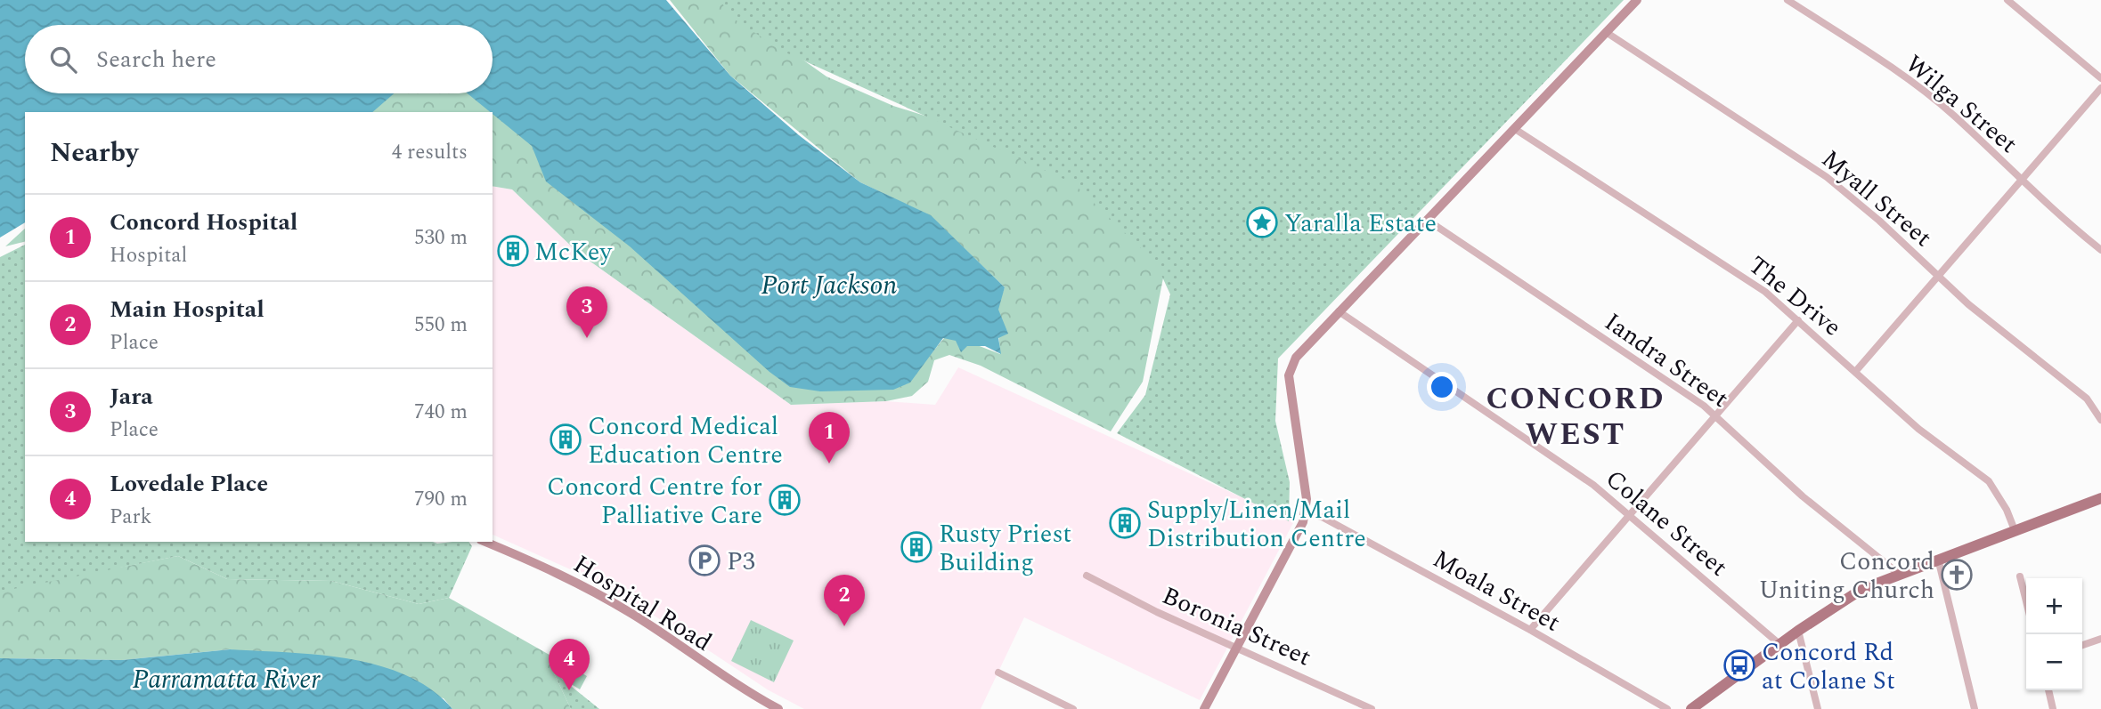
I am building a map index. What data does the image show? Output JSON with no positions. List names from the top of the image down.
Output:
{
  "streets": {
    "main road": ["Hospital Road"],
    "street": [
      "Wilga Street",
      "Myall Street",
      "The Drive",
      "Iandra Street",
      "Colane Street",
      "Moala Street",
      "Boronia Street"
    ]
  },
  "districts": ["CONCORD WEST"],
  "water": ["Port Jackson", "Parramatta River"],
  "places": {
    "place": ["Yaralla Estate"],
    "building": [
      "McKey",
      "Concord Medical Education Centre",
      "Concord Centre for Palliative Care",
      "Supply/Linen/Mail Distribution Centre",
      "Rusty Priest Building"
    ],
    "parking": ["P3"],
    "church": ["Concord Uniting Church"],
    "bus stop": ["Concord Rd at Colane St"]
  },
  "page": {
    "search": "Search here",
    "heading": ["Nearby", "4 results"],
    "list": [
      {
        "mark": "1",
        "name": "Concord Hospital",
        "note": "Hospital",
        "value": "530 m"
      },
      {
        "mark": "2",
        "name": "Main Hospital",
        "note": "Place",
        "value": "550 m"
      },
      {
        "mark": "3",
        "name": "Jara",
        "note": "Place",
        "value": "740 m"
      },
      {
        "mark": "4",
        "name": "Lovedale Place",
        "note": "Park",
        "value": "790 m"
      }
    ],
    "pins": [
      "3",
      "1",
      "2",
      "4"
    ],
    "map_buttons": ["+", "−"]
  }
}
